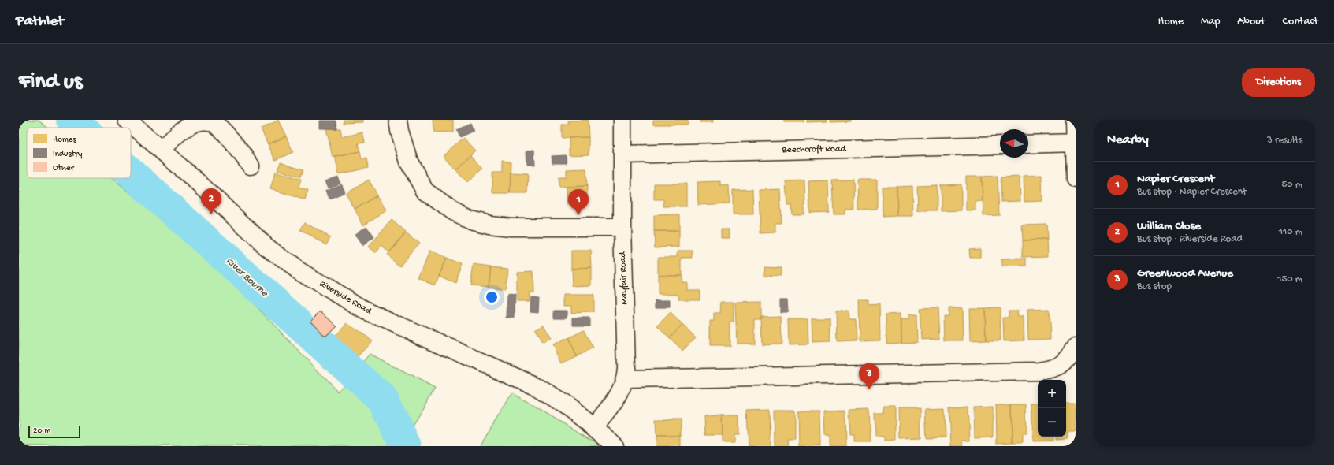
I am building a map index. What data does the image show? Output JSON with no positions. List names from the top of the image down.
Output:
{
  "streets": {
    "street": ["Beechcroft Road", "Mayfair Road", "Riverside Road"]
  },
  "crossings": [
    ["Beechcroft Road", "Mayfair Road"],
    ["Mayfair Road", "Riverside Road"]
  ],
  "water": ["River Bourne"],
  "legend": ["Homes", "Industry", "Other"],
  "scale_bar": "20 m",
  "north": "left",
  "page": {
    "header": "Pathlet",
    "nav": [
      "Home",
      "Map",
      "About",
      "Contact"
    ],
    "buttons": "Directions",
    "title": "Find us",
    "heading": ["Nearby", "3 results"],
    "list": [
      {
        "mark": "1",
        "name": "Napier Crescent",
        "note": "Bus stop · Napier Crescent",
        "value": "50 m"
      },
      {
        "mark": "2",
        "name": "William Close",
        "note": "Bus stop · Riverside Road",
        "value": "110 m"
      },
      {
        "mark": "3",
        "name": "Greenwood Avenue",
        "note": "Bus stop",
        "value": "150 m"
      }
    ],
    "pins": ["2", "1", "3"],
    "map_buttons": ["+", "−"],
    "scale": "20 m"
  }
}
